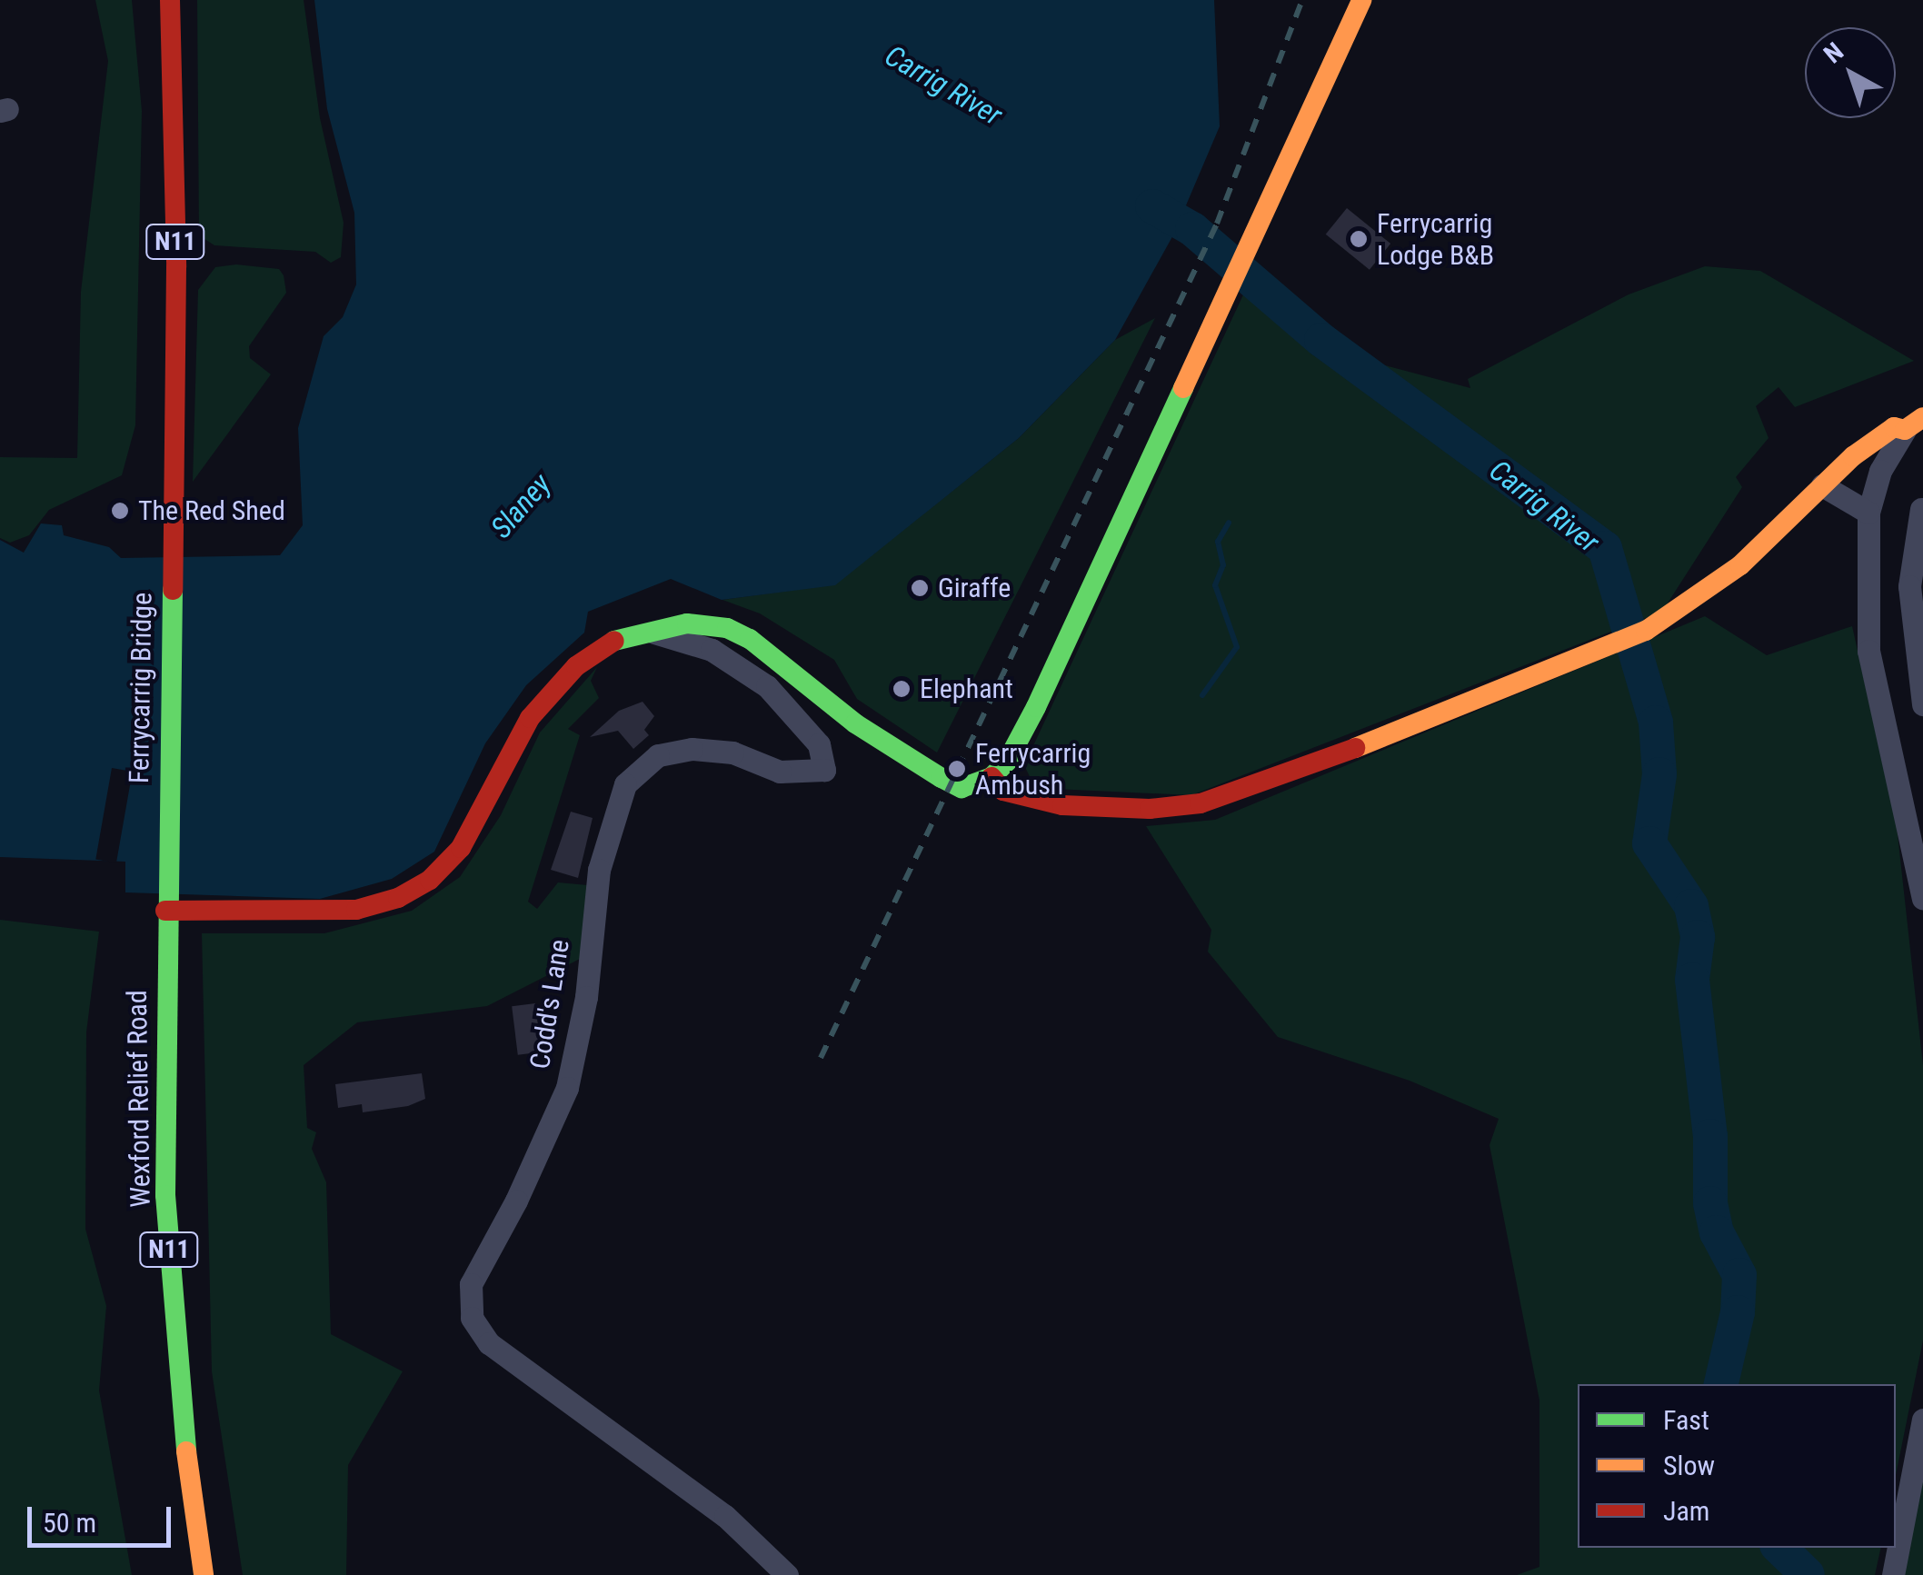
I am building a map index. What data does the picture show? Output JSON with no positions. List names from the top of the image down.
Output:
{
  "streets": {
    "main road": ["N11", "Ferrycarrig Bridge", "Wexford Relief Road"],
    "street": ["Codd's Lane"]
  },
  "crossings": [
    ["Ferrycarrig Bridge", "Wexford Relief Road"]
  ],
  "water": ["Carrig River", "Slaney"],
  "places": [
    "Ferrycarrig Lodge B&B",
    "The Red Shed",
    "Giraffe",
    "Elephant",
    "Ferrycarrig Ambush"
  ],
  "legend": ["Fast", "Slow", "Jam"],
  "scale_bar": "50 m",
  "north": "top left"
}
